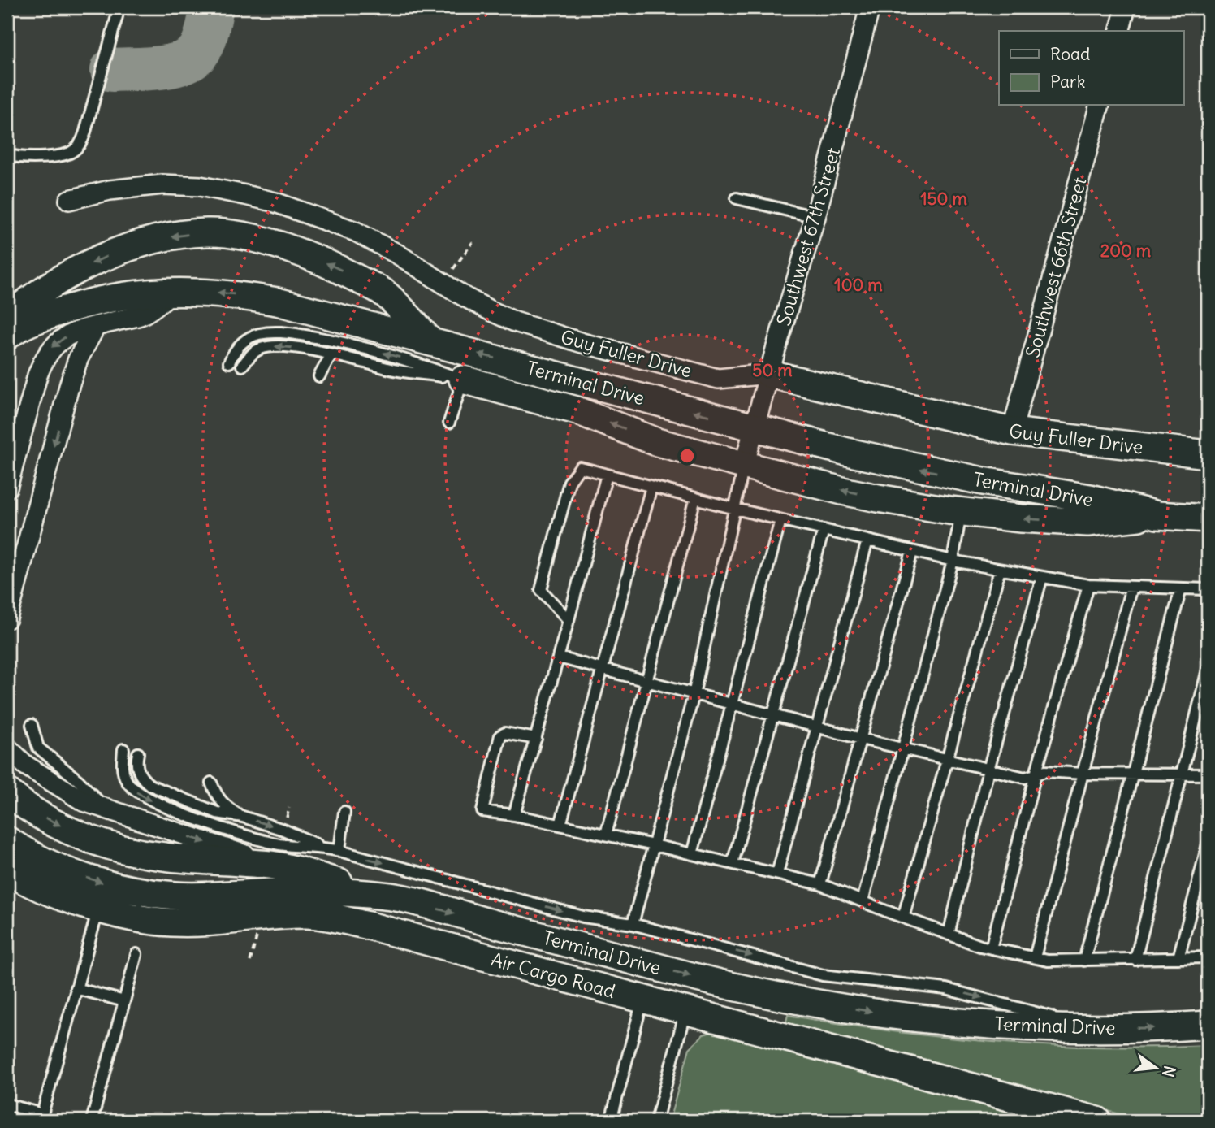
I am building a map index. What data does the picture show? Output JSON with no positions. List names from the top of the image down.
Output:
{
  "streets": {
    "main road": ["Guy Fuller Drive", "Terminal Drive", "Air Cargo Road"],
    "street": ["Southwest 67th Street", "Southwest 66th Street"]
  },
  "crossings": [
    ["Southwest 67th Street", "Guy Fuller Drive"],
    ["Southwest 67th Street", "Terminal Drive"],
    ["Southwest 66th Street", "Guy Fuller Drive"]
  ],
  "legend": ["Road", "Park"],
  "north": "right",
  "rings": [
    "150 m",
    "200 m",
    "100 m",
    "50 m"
  ]
}
